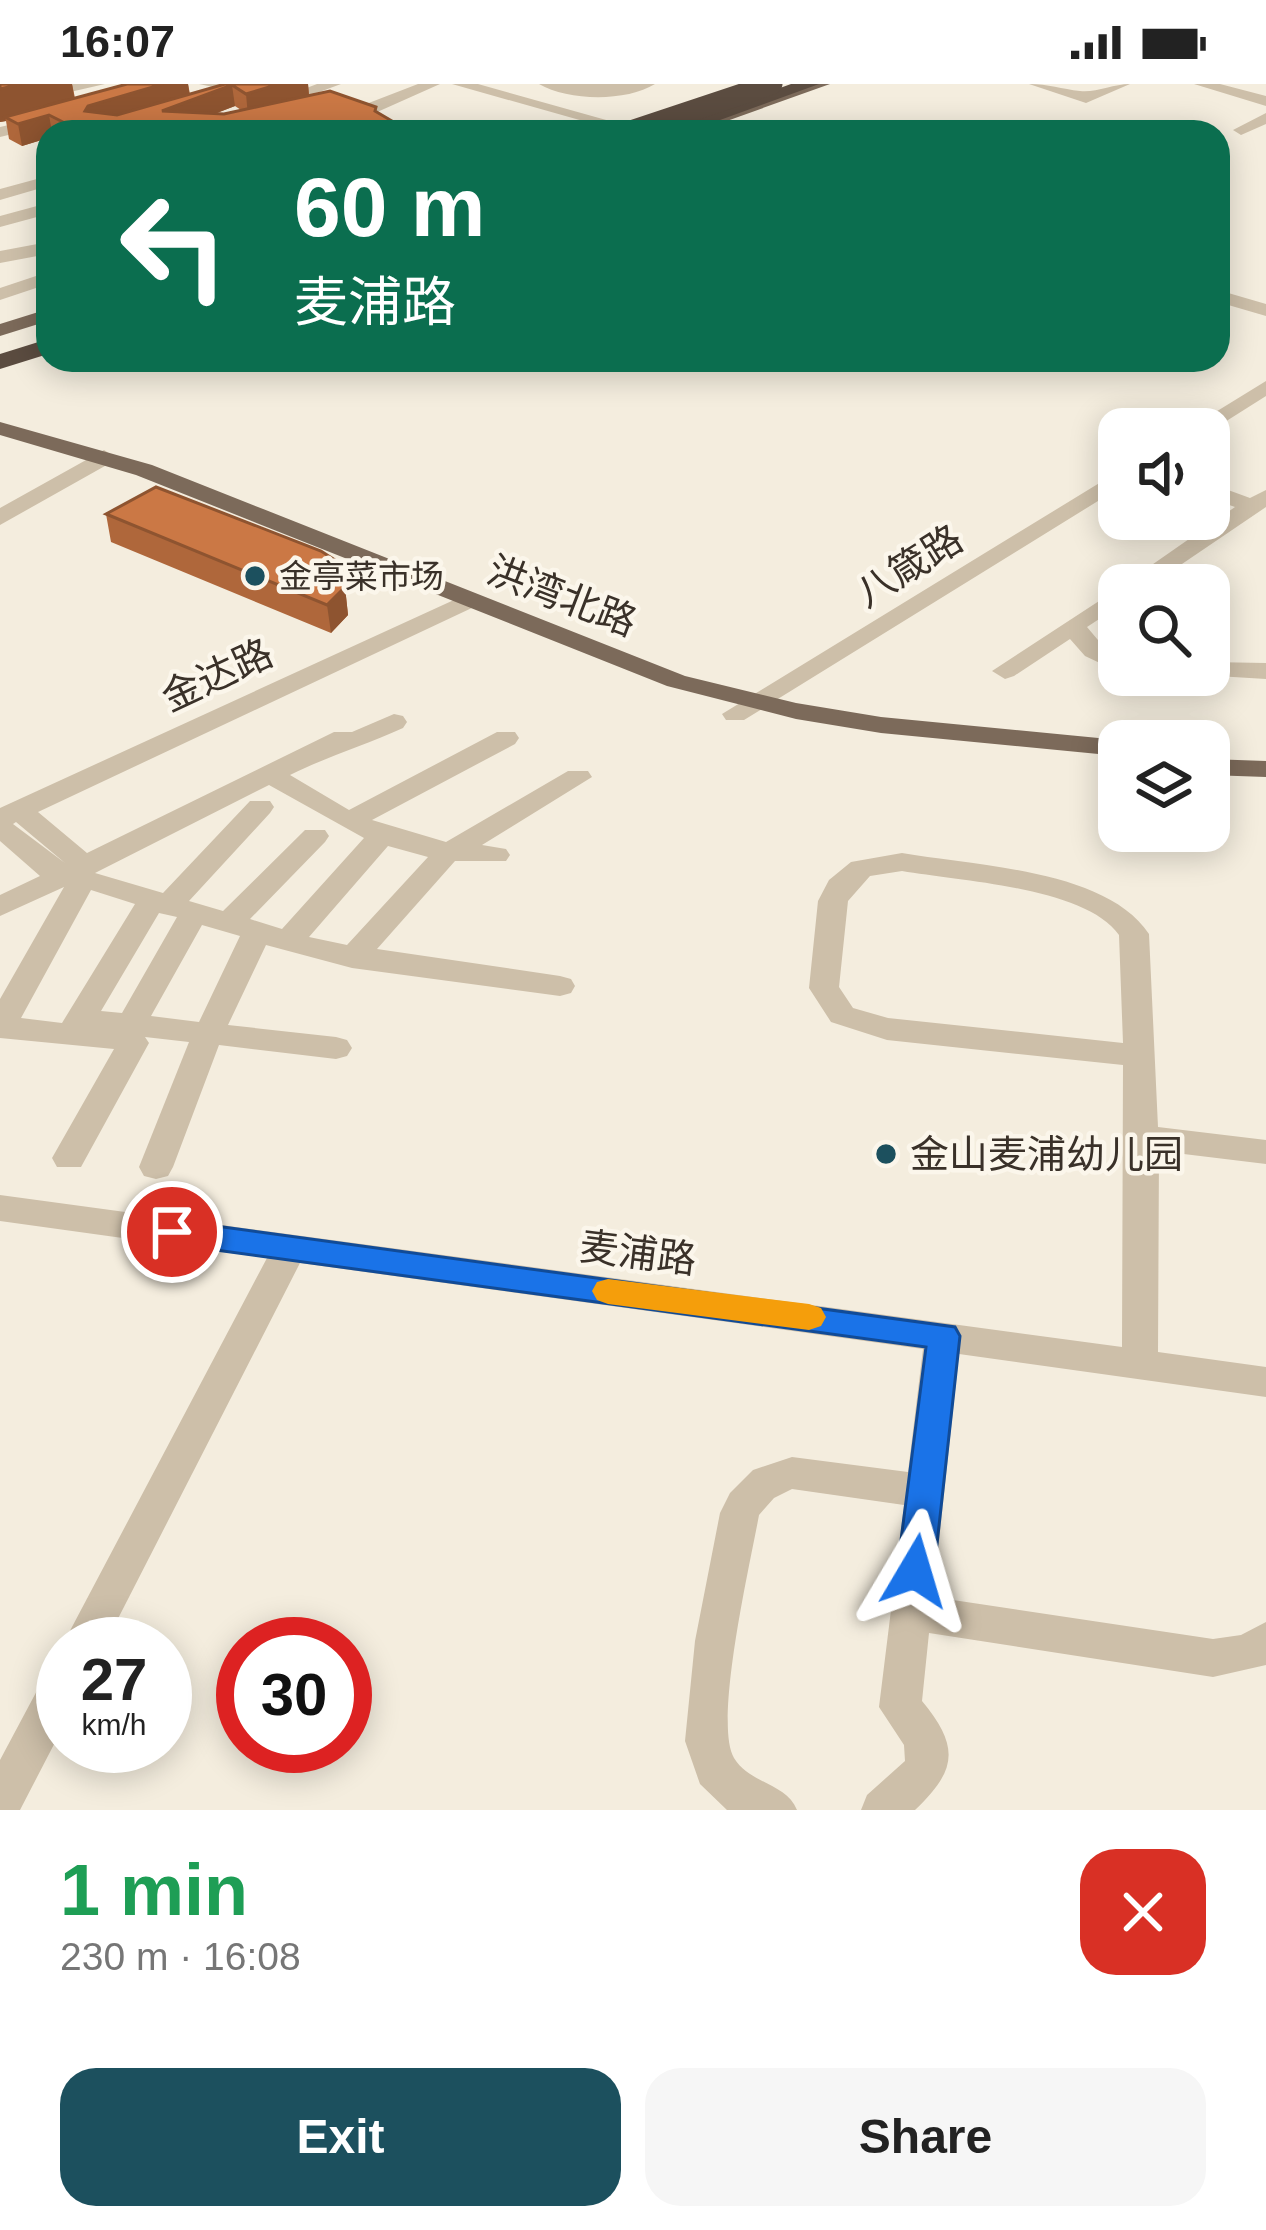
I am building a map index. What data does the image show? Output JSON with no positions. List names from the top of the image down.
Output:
{
  "streets": {
    "main road": ["洪湾北路"],
    "street": ["八箴路", "金达路", "麦浦路"]
  },
  "crossings": [
    ["八箴路", "洪湾北路"],
    ["洪湾北路", "金达路"]
  ],
  "places": ["金亭菜市场", "金山麦浦幼儿园"],
  "page": {
    "status": "16:07",
    "turn": ["60 m", "麦浦路"],
    "speed": "27 km/h",
    "limit": "30",
    "heading": ["1 min", "230 m · 16:08"],
    "buttons": ["Exit", "Share"]
  }
}
